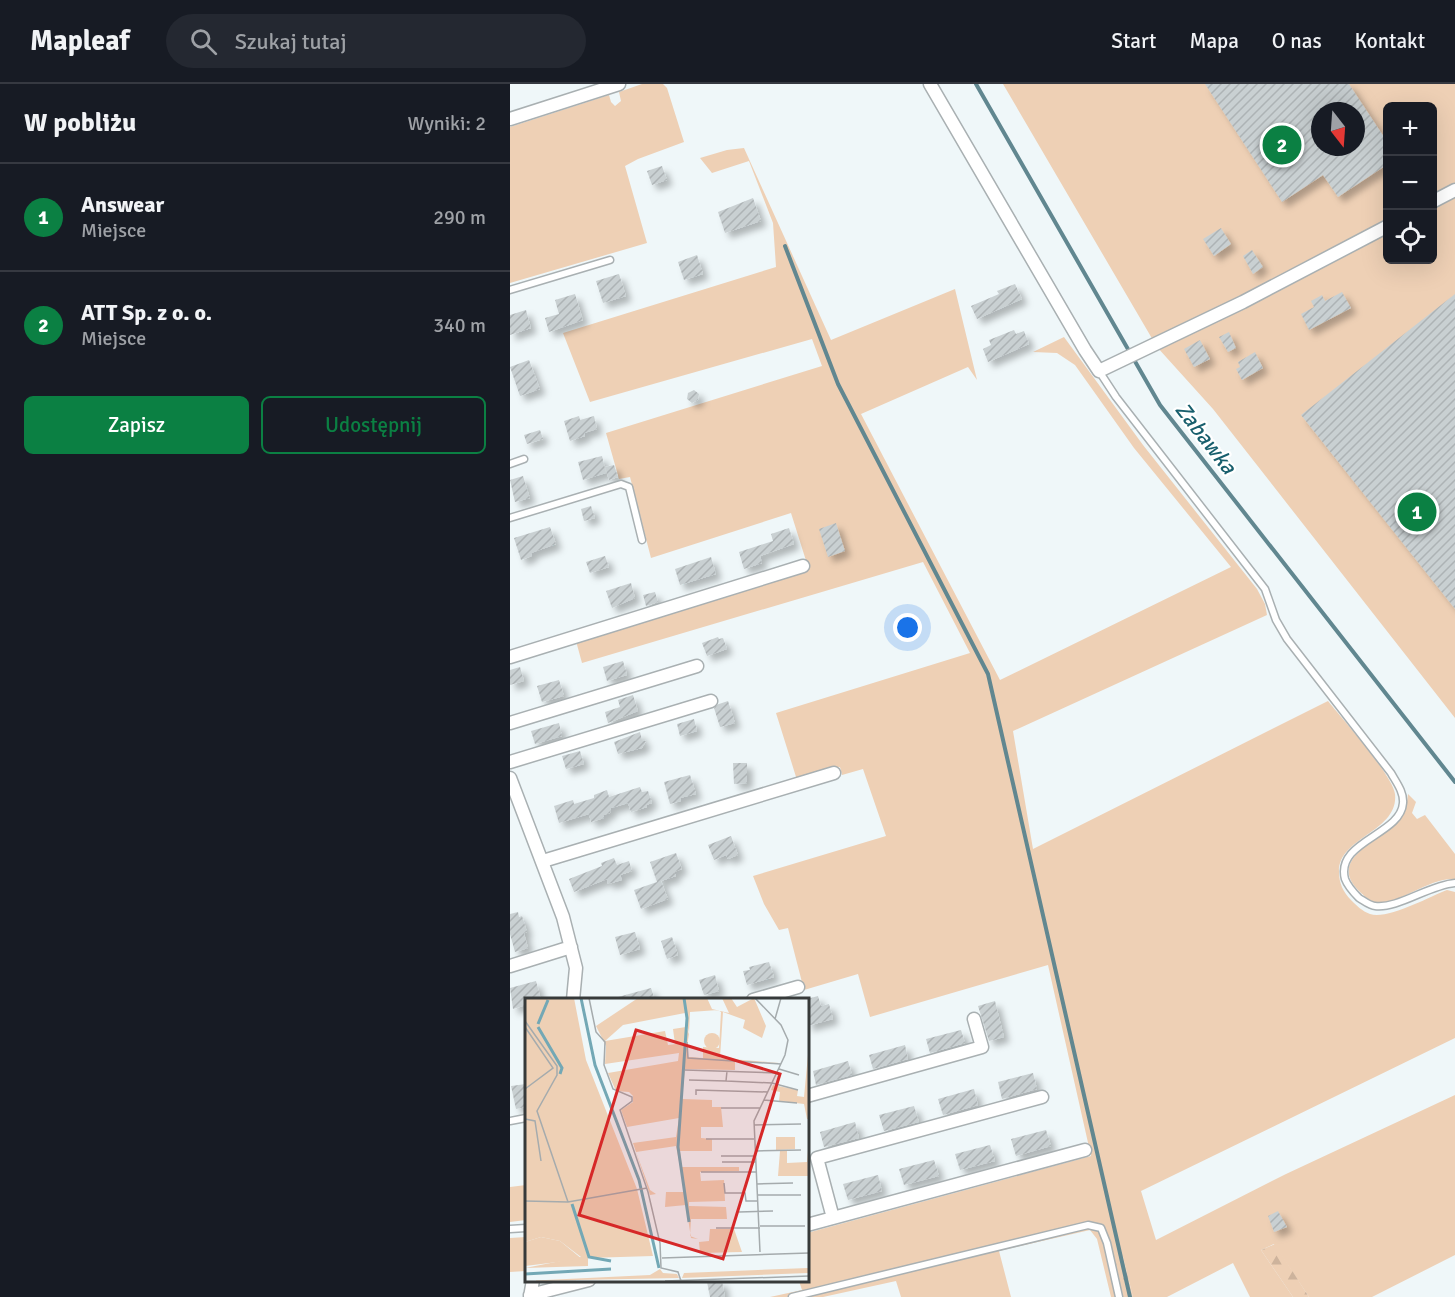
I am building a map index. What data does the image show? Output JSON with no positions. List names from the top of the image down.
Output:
{
  "water": ["Zabawka"],
  "north": "bottom",
  "page": {
    "header": "Mapleaf",
    "search": "Szukaj tutaj",
    "nav": [
      "Start",
      "Mapa",
      "O nas",
      "Kontakt"
    ],
    "heading": ["W pobliżu", "Wyniki: 2"],
    "map_buttons": ["+", "−"],
    "pins": ["2", "1"],
    "list": [
      {
        "mark": "1",
        "name": "Answear",
        "note": "Miejsce",
        "value": "290 m"
      },
      {
        "mark": "2",
        "name": "ATT Sp. z o. o.",
        "note": "Miejsce",
        "value": "340 m"
      }
    ],
    "buttons": ["Zapisz", "Udostępnij"]
  }
}
